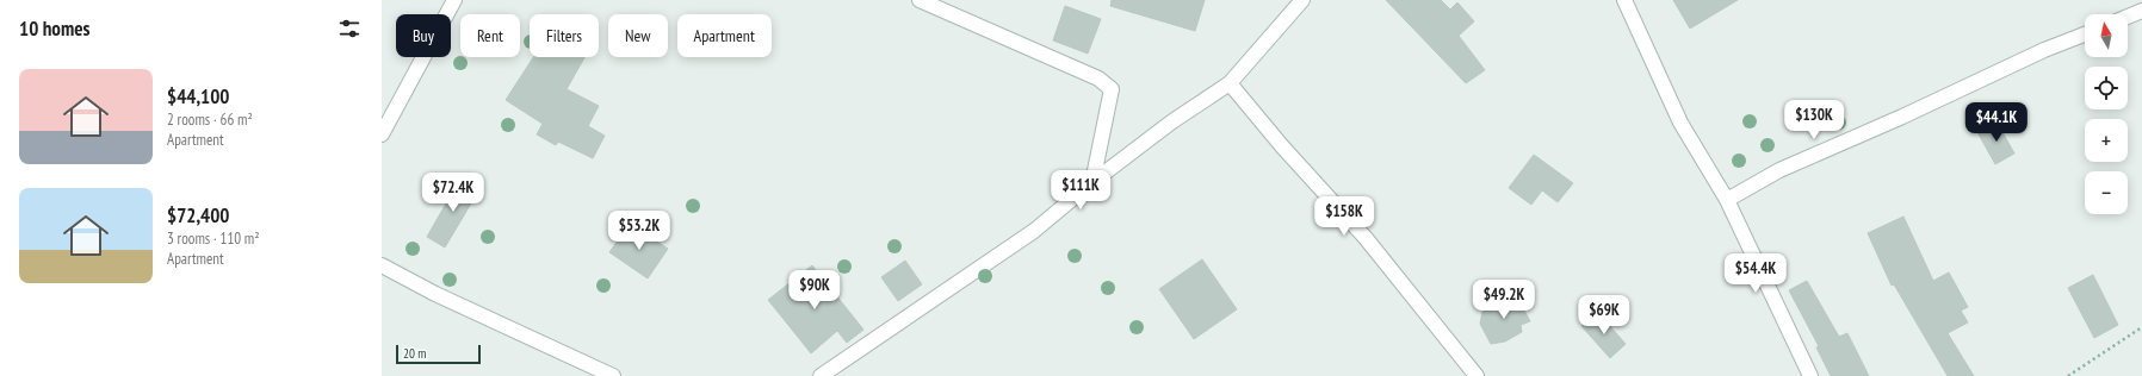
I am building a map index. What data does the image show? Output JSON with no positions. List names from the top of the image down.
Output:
{
  "scale_bar": "20 m",
  "north": "top",
  "page": {
    "heading": "10 homes",
    "map_buttons": ["+", "−"],
    "chip": [
      "Buy",
      "Rent",
      "Filters",
      "New",
      "Apartment"
    ],
    "list": [
      {
        "name": "$44,100",
        "note": "2 rooms · 66 m² · Apartment"
      },
      {
        "name": "$72,400",
        "note": "3 rooms · 110 m² · Apartment"
      }
    ],
    "price": [
      "$130K",
      "$44.1K",
      "$111K",
      "$72.4K",
      "$158K",
      "$53.2K",
      "$54.4K",
      "$90K",
      "$49.2K",
      "$69K"
    ],
    "scale": "20 m"
  }
}
